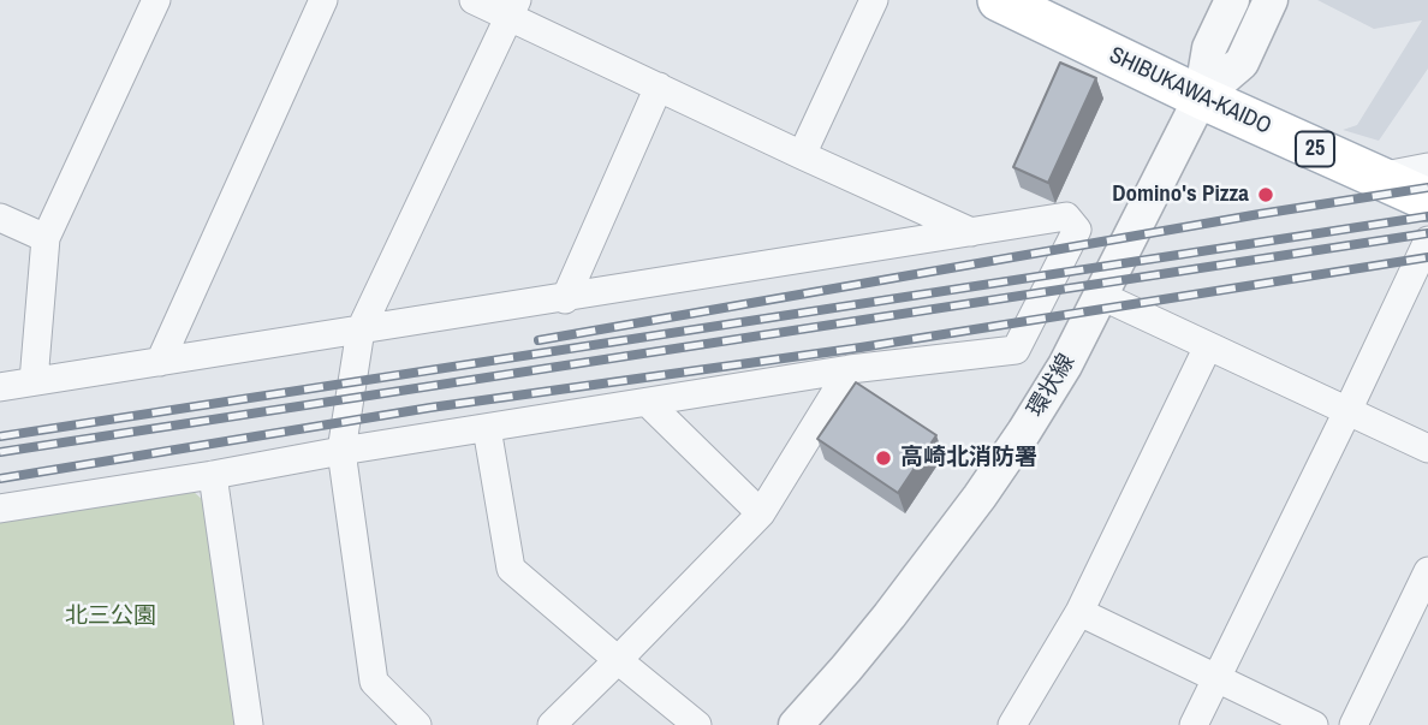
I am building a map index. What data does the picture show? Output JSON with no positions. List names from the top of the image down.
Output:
{
  "streets": {
    "main road": ["SHIBUKAWA-KAIDO", "25"],
    "street": ["環状線"]
  },
  "crossings": [
    ["SHIBUKAWA-KAIDO", "環状線"]
  ],
  "parks": ["北三公園"],
  "places": ["Domino's Pizza", "高崎北消防署"]
}
